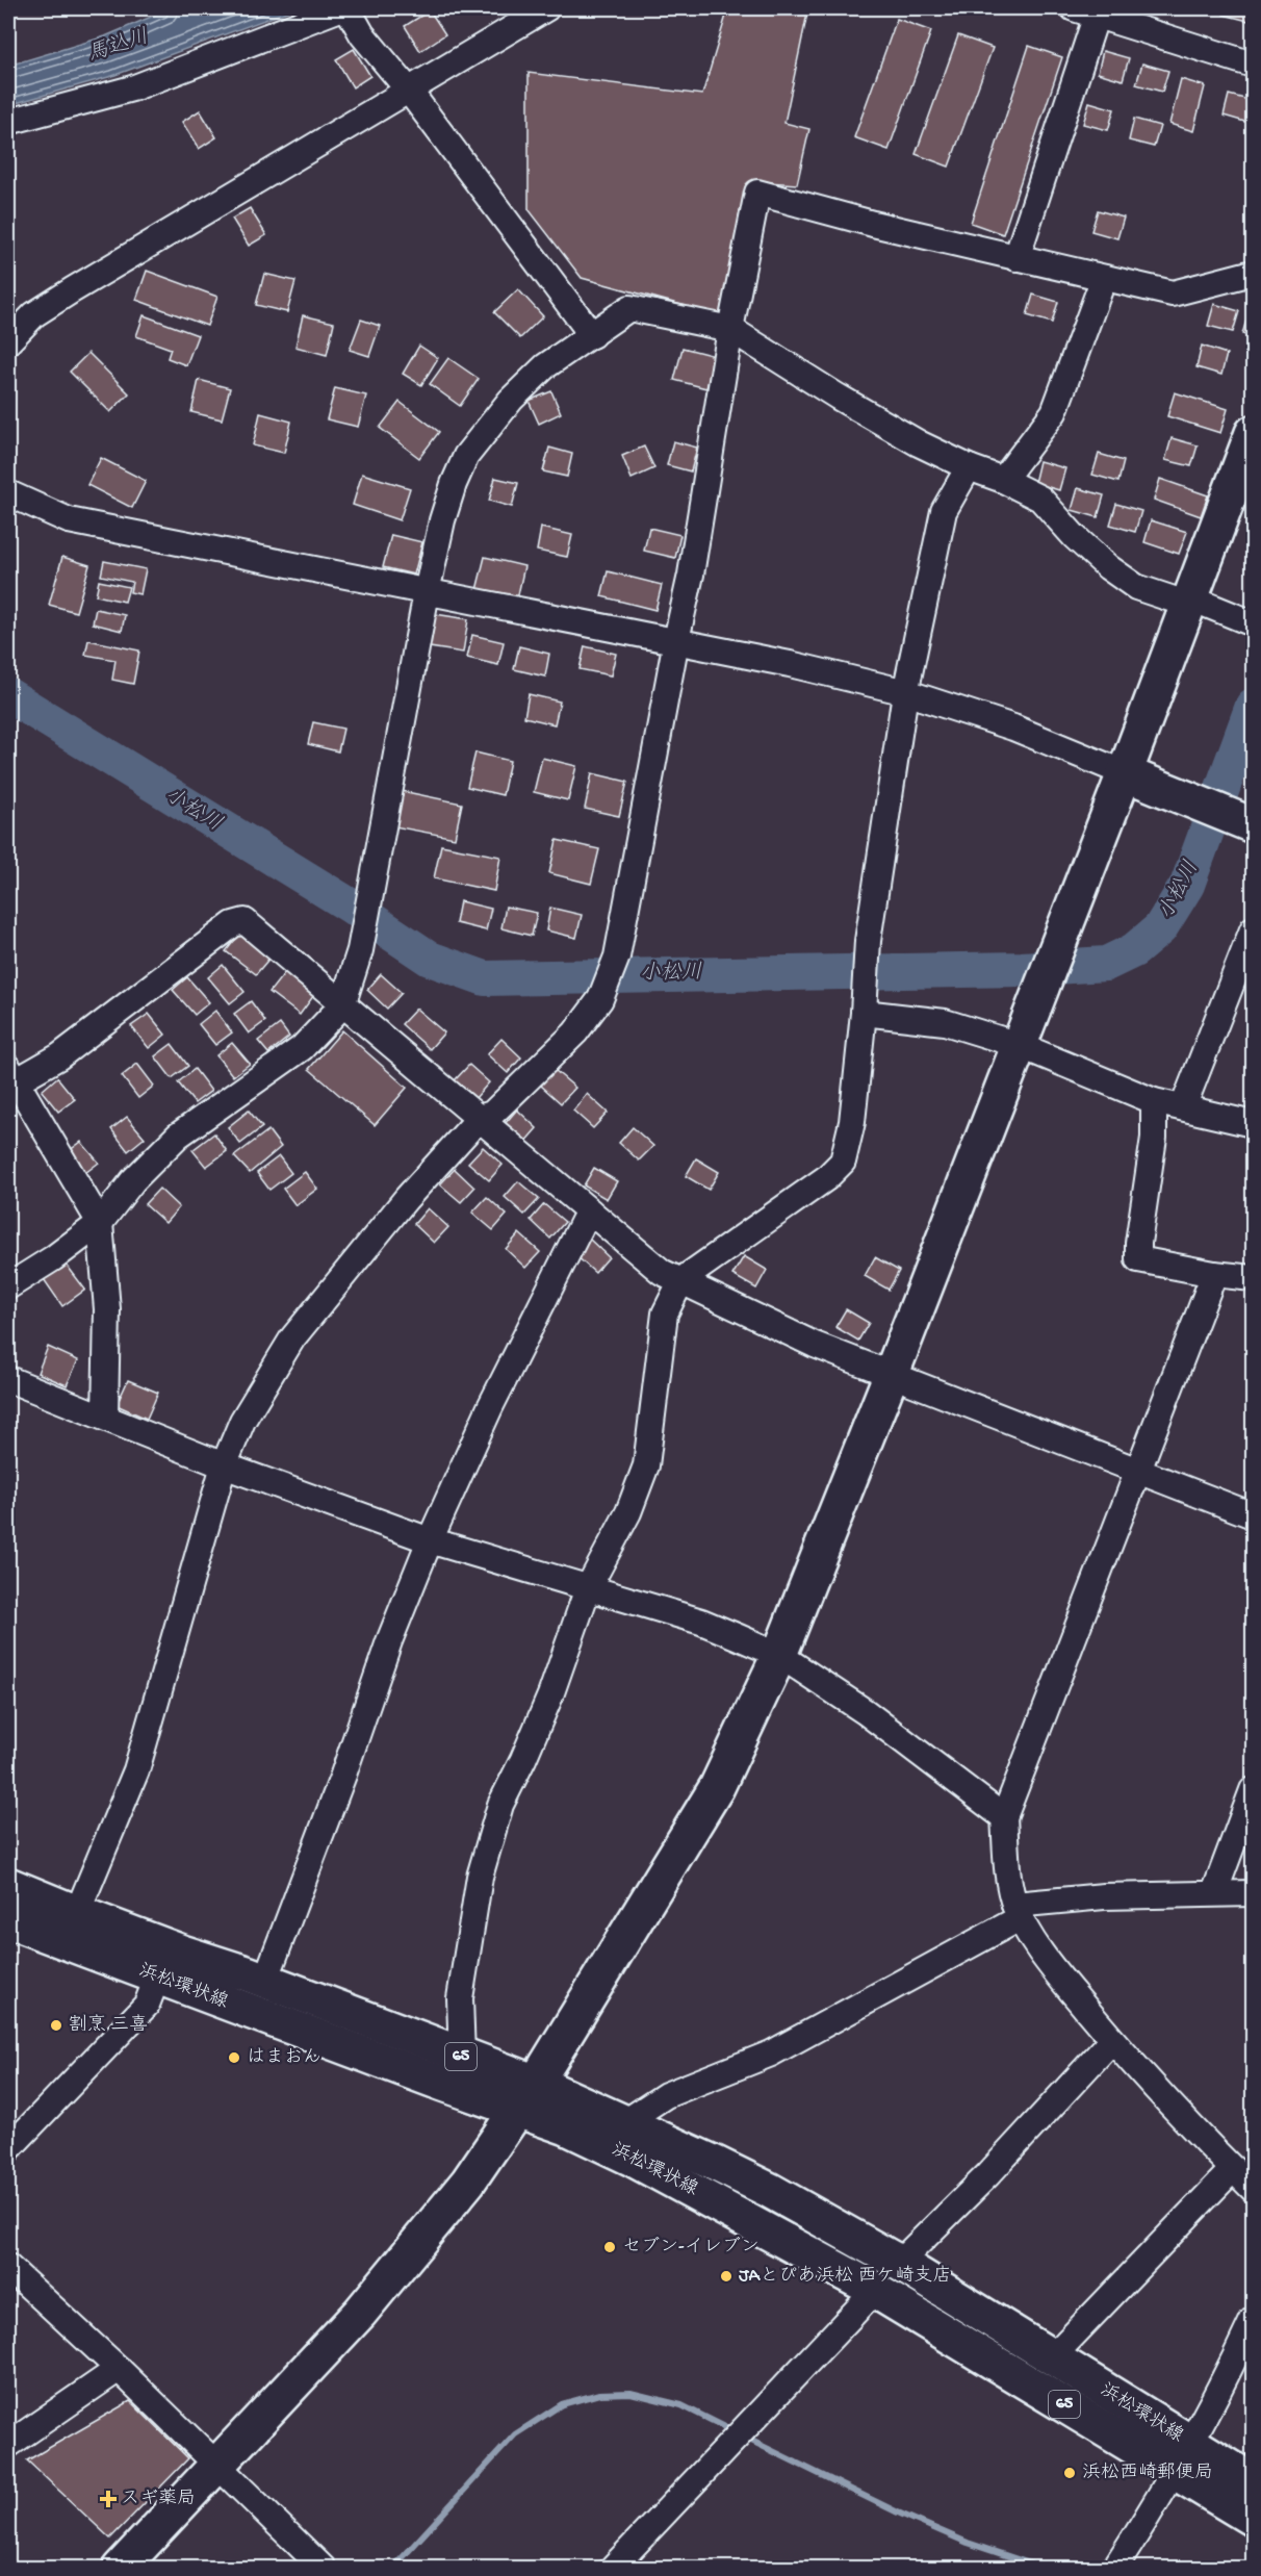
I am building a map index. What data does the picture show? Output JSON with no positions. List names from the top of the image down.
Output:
{
  "streets": {
    "main road": ["浜松環状線", "65"]
  },
  "water": ["馬込川", "小松川"],
  "places": {
    "other": [
      "割烹 三喜",
      "はまおん",
      "セブン-イレブン",
      "JAとぴあ浜松 西ケ崎支店",
      "浜松西崎郵便局"
    ],
    "health": ["スギ薬局"]
  }
}
